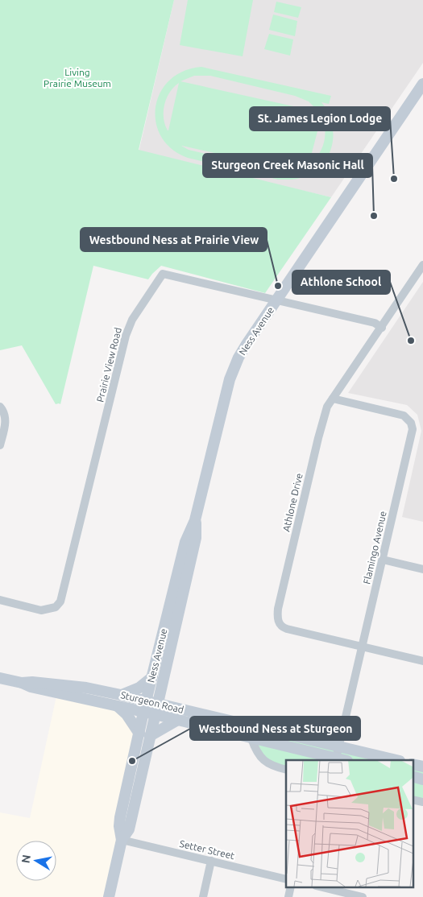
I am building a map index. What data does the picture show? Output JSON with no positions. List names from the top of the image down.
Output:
{
  "streets": {
    "main road": ["Ness Avenue", "Sturgeon Road"],
    "street": [
      "Prairie View Road",
      "Athlone Drive",
      "Flamingo Avenue",
      "Setter Street"
    ]
  },
  "crossings": [
    ["Ness Avenue", "Prairie View Road"],
    ["Ness Avenue", "Sturgeon Road"],
    ["Ness Avenue", "Setter Street"],
    ["Prairie View Road", "Athlone Drive"],
    ["Athlone Drive", "Flamingo Avenue"],
    ["Flamingo Avenue", "Sturgeon Road"]
  ],
  "parks": ["Living Prairie Museum"],
  "places": [
    "St. James Legion Lodge",
    "Sturgeon Creek Masonic Hall",
    "Westbound Ness at Prairie View",
    "Athlone School",
    "Westbound Ness at Sturgeon"
  ],
  "north": "left"
}
